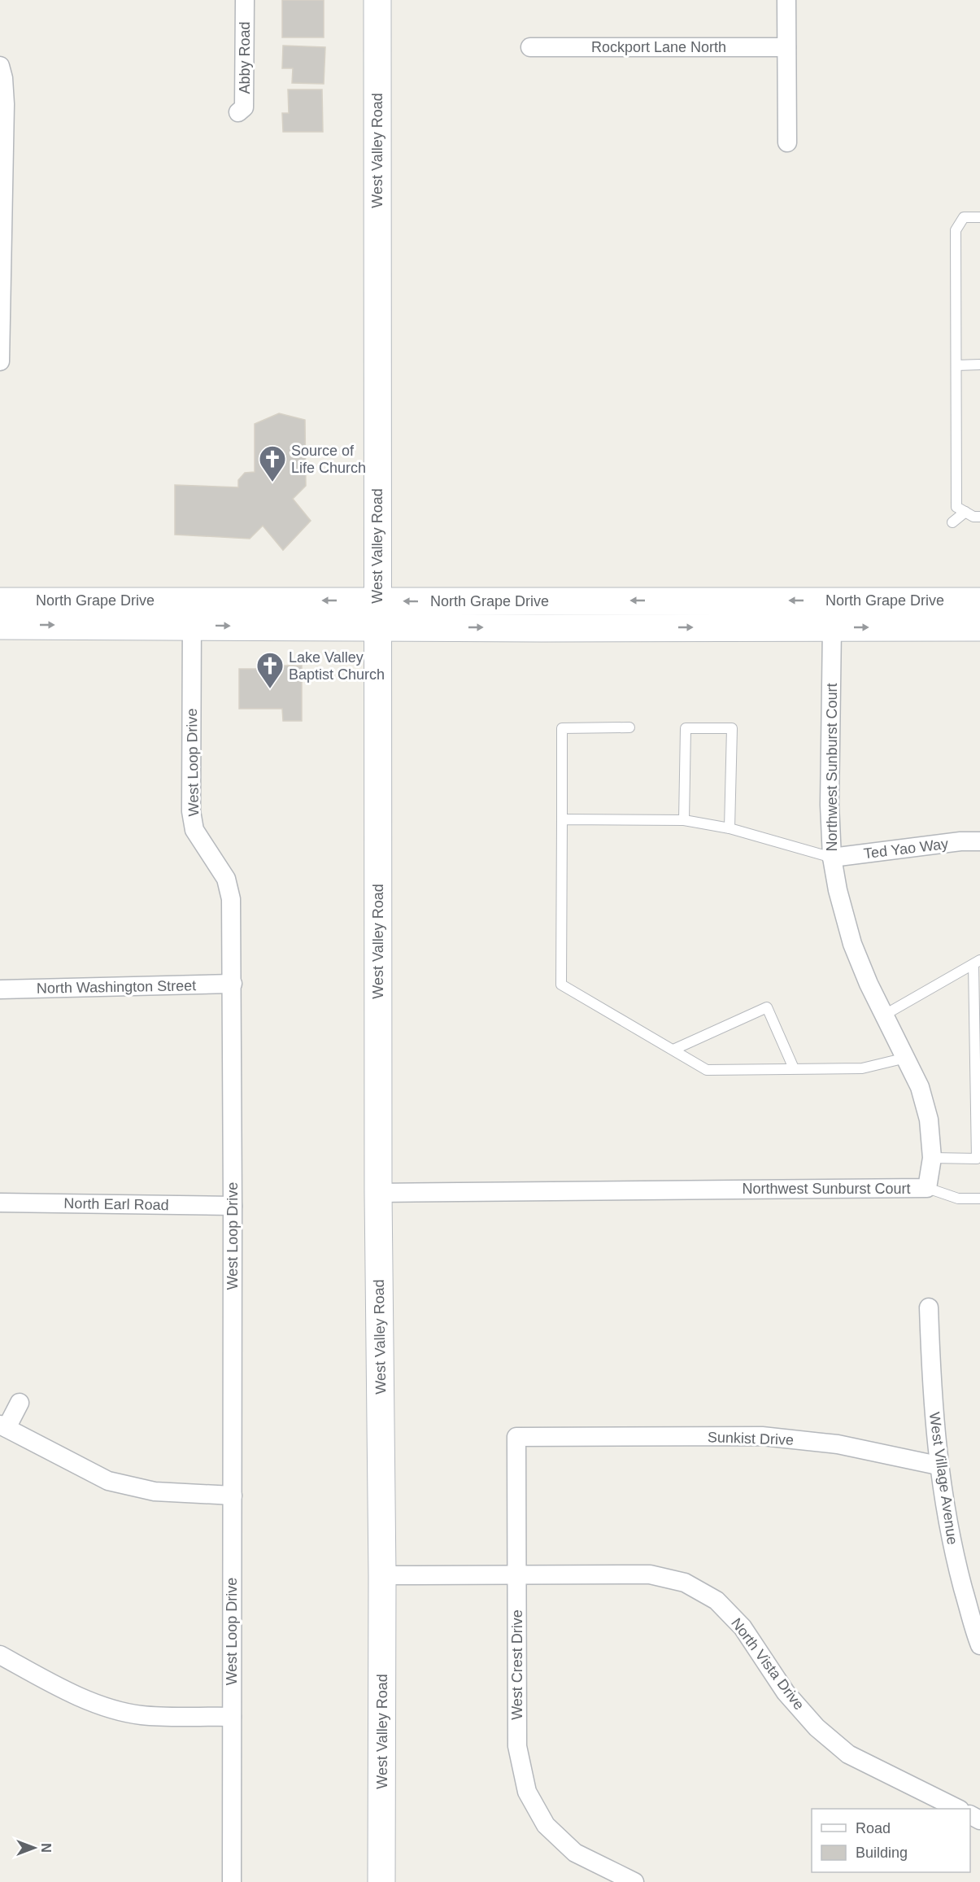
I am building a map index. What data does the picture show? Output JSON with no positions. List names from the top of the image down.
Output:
{
  "streets": {
    "main road": ["West Valley Road", "North Grape Drive"],
    "street": [
      "Rockport Lane North",
      "Abby Road",
      "West Loop Drive",
      "Northwest Sunburst Court",
      "Ted Yao Way",
      "North Washington Street",
      "North Earl Road",
      "Sunkist Drive",
      "West Village Avenue",
      "North Vista Drive",
      "West Crest Drive"
    ]
  },
  "crossings": [
    ["West Valley Road", "North Grape Drive"],
    ["West Valley Road", "Northwest Sunburst Court"],
    ["West Valley Road", "North Vista Drive"],
    ["North Grape Drive", "West Loop Drive"],
    ["North Grape Drive", "Northwest Sunburst Court"],
    ["West Loop Drive", "North Washington Street"],
    ["West Loop Drive", "North Earl Road"],
    ["Northwest Sunburst Court", "Ted Yao Way"],
    ["Sunkist Drive", "West Village Avenue"],
    ["Sunkist Drive", "West Crest Drive"],
    ["North Vista Drive", "West Crest Drive"]
  ],
  "places": {
    "church": ["Source of Life Church", "Lake Valley Baptist Church"]
  },
  "legend": ["Road", "Building"],
  "north": "right"
}
